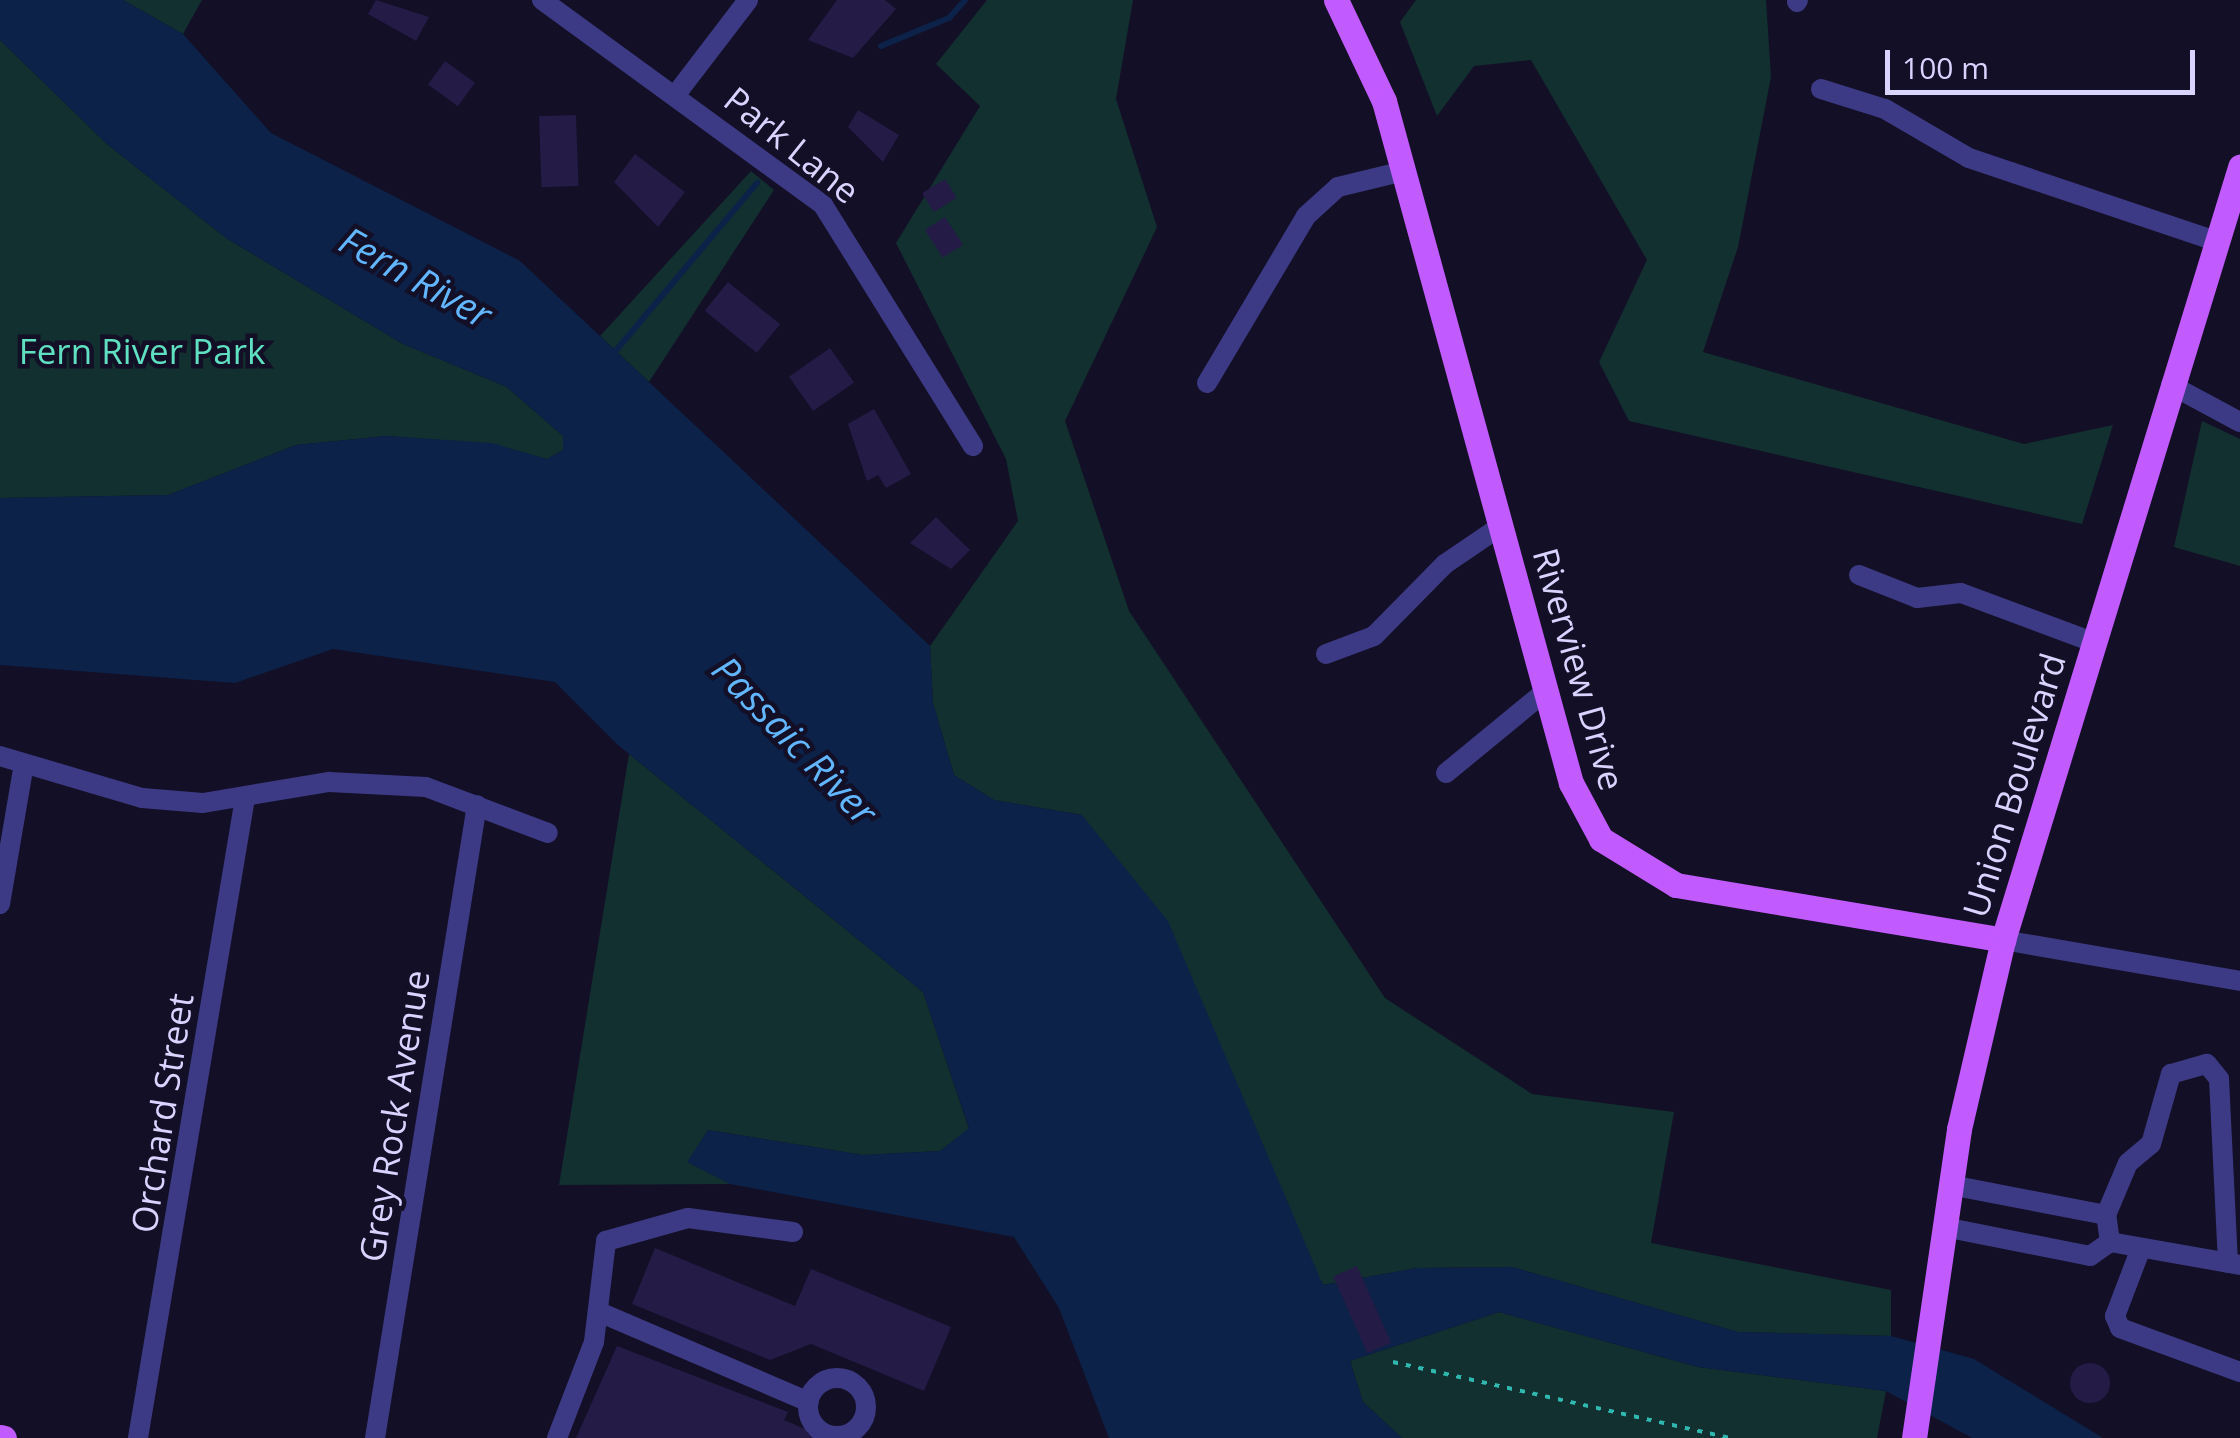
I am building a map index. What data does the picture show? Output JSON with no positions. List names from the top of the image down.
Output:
{
  "streets": {
    "main road": ["Riverview Drive", "Union Boulevard"],
    "street": ["Park Lane", "Orchard Street", "Grey Rock Avenue"]
  },
  "crossings": [
    ["Riverview Drive", "Union Boulevard"]
  ],
  "water": ["Fern River", "Passaic River"],
  "parks": ["Fern River Park"],
  "scale_bar": "100 m"
}
